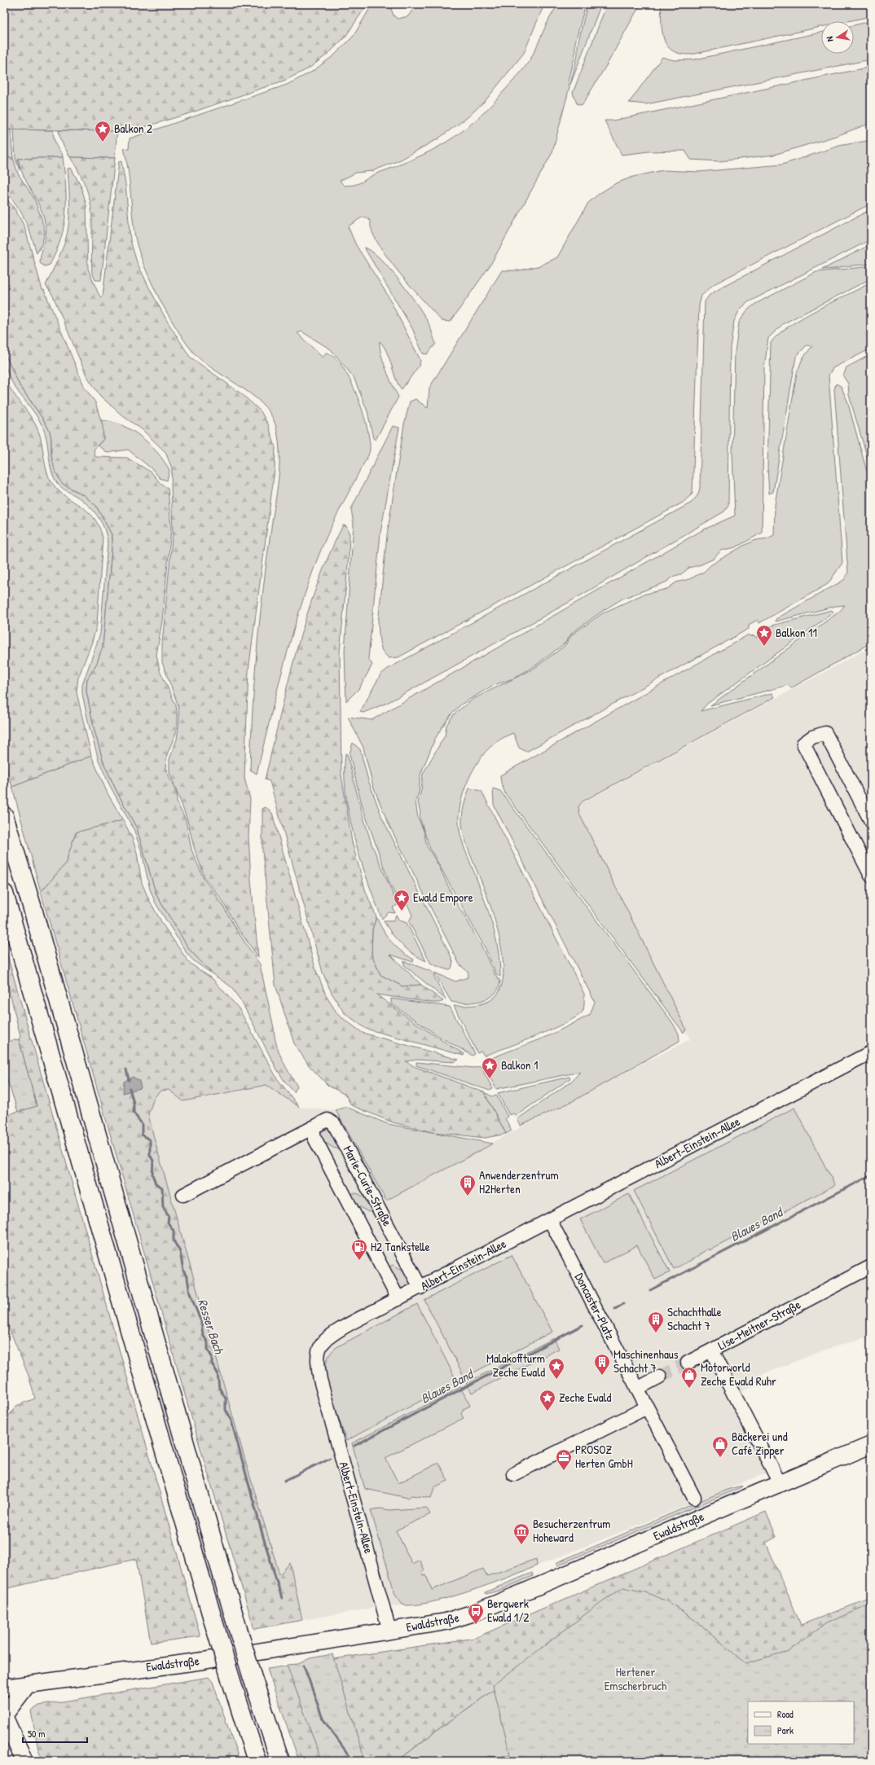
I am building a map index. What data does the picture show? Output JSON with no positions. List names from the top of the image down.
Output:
{
  "streets": {
    "main road": ["Ewaldstraße"],
    "street": [
      "Albert-Einstein-Allee",
      "Marie-Curie-Straße",
      "Doncaster-Platz",
      "Lise-Meitner-Straße"
    ]
  },
  "crossings": [
    ["Albert-Einstein-Allee", "Marie-Curie-Straße"],
    ["Albert-Einstein-Allee", "Doncaster-Platz"],
    ["Albert-Einstein-Allee", "Ewaldstraße"],
    ["Lise-Meitner-Straße", "Ewaldstraße"]
  ],
  "water": ["Blaues Band", "Resser Bach"],
  "parks": ["Hertener Emscherbruch"],
  "places": {
    "place": [
      "Balkon 2",
      "Balkon 11",
      "Ewald Empore",
      "Balkon 1",
      "Malakoffturm Zeche Ewald",
      "Zeche Ewald"
    ],
    "building": ["Anwenderzentrum H2Herten", "Schachthalle Schacht 7", "Maschinenhaus Schacht 7"],
    "fuel station": ["H2 Tankstelle"],
    "shop": ["Motorworld Zeche Ewald Ruhr", "Bäckerei und Café Zipper"],
    "office": ["PROSOZ Herten GmbH"],
    "museum": ["Besucherzentrum Hoheward"],
    "bus stop": ["Bergwerk Ewald 1/2"]
  },
  "legend": ["Road", "Park"],
  "scale_bar": "50 m",
  "north": "left"
}
